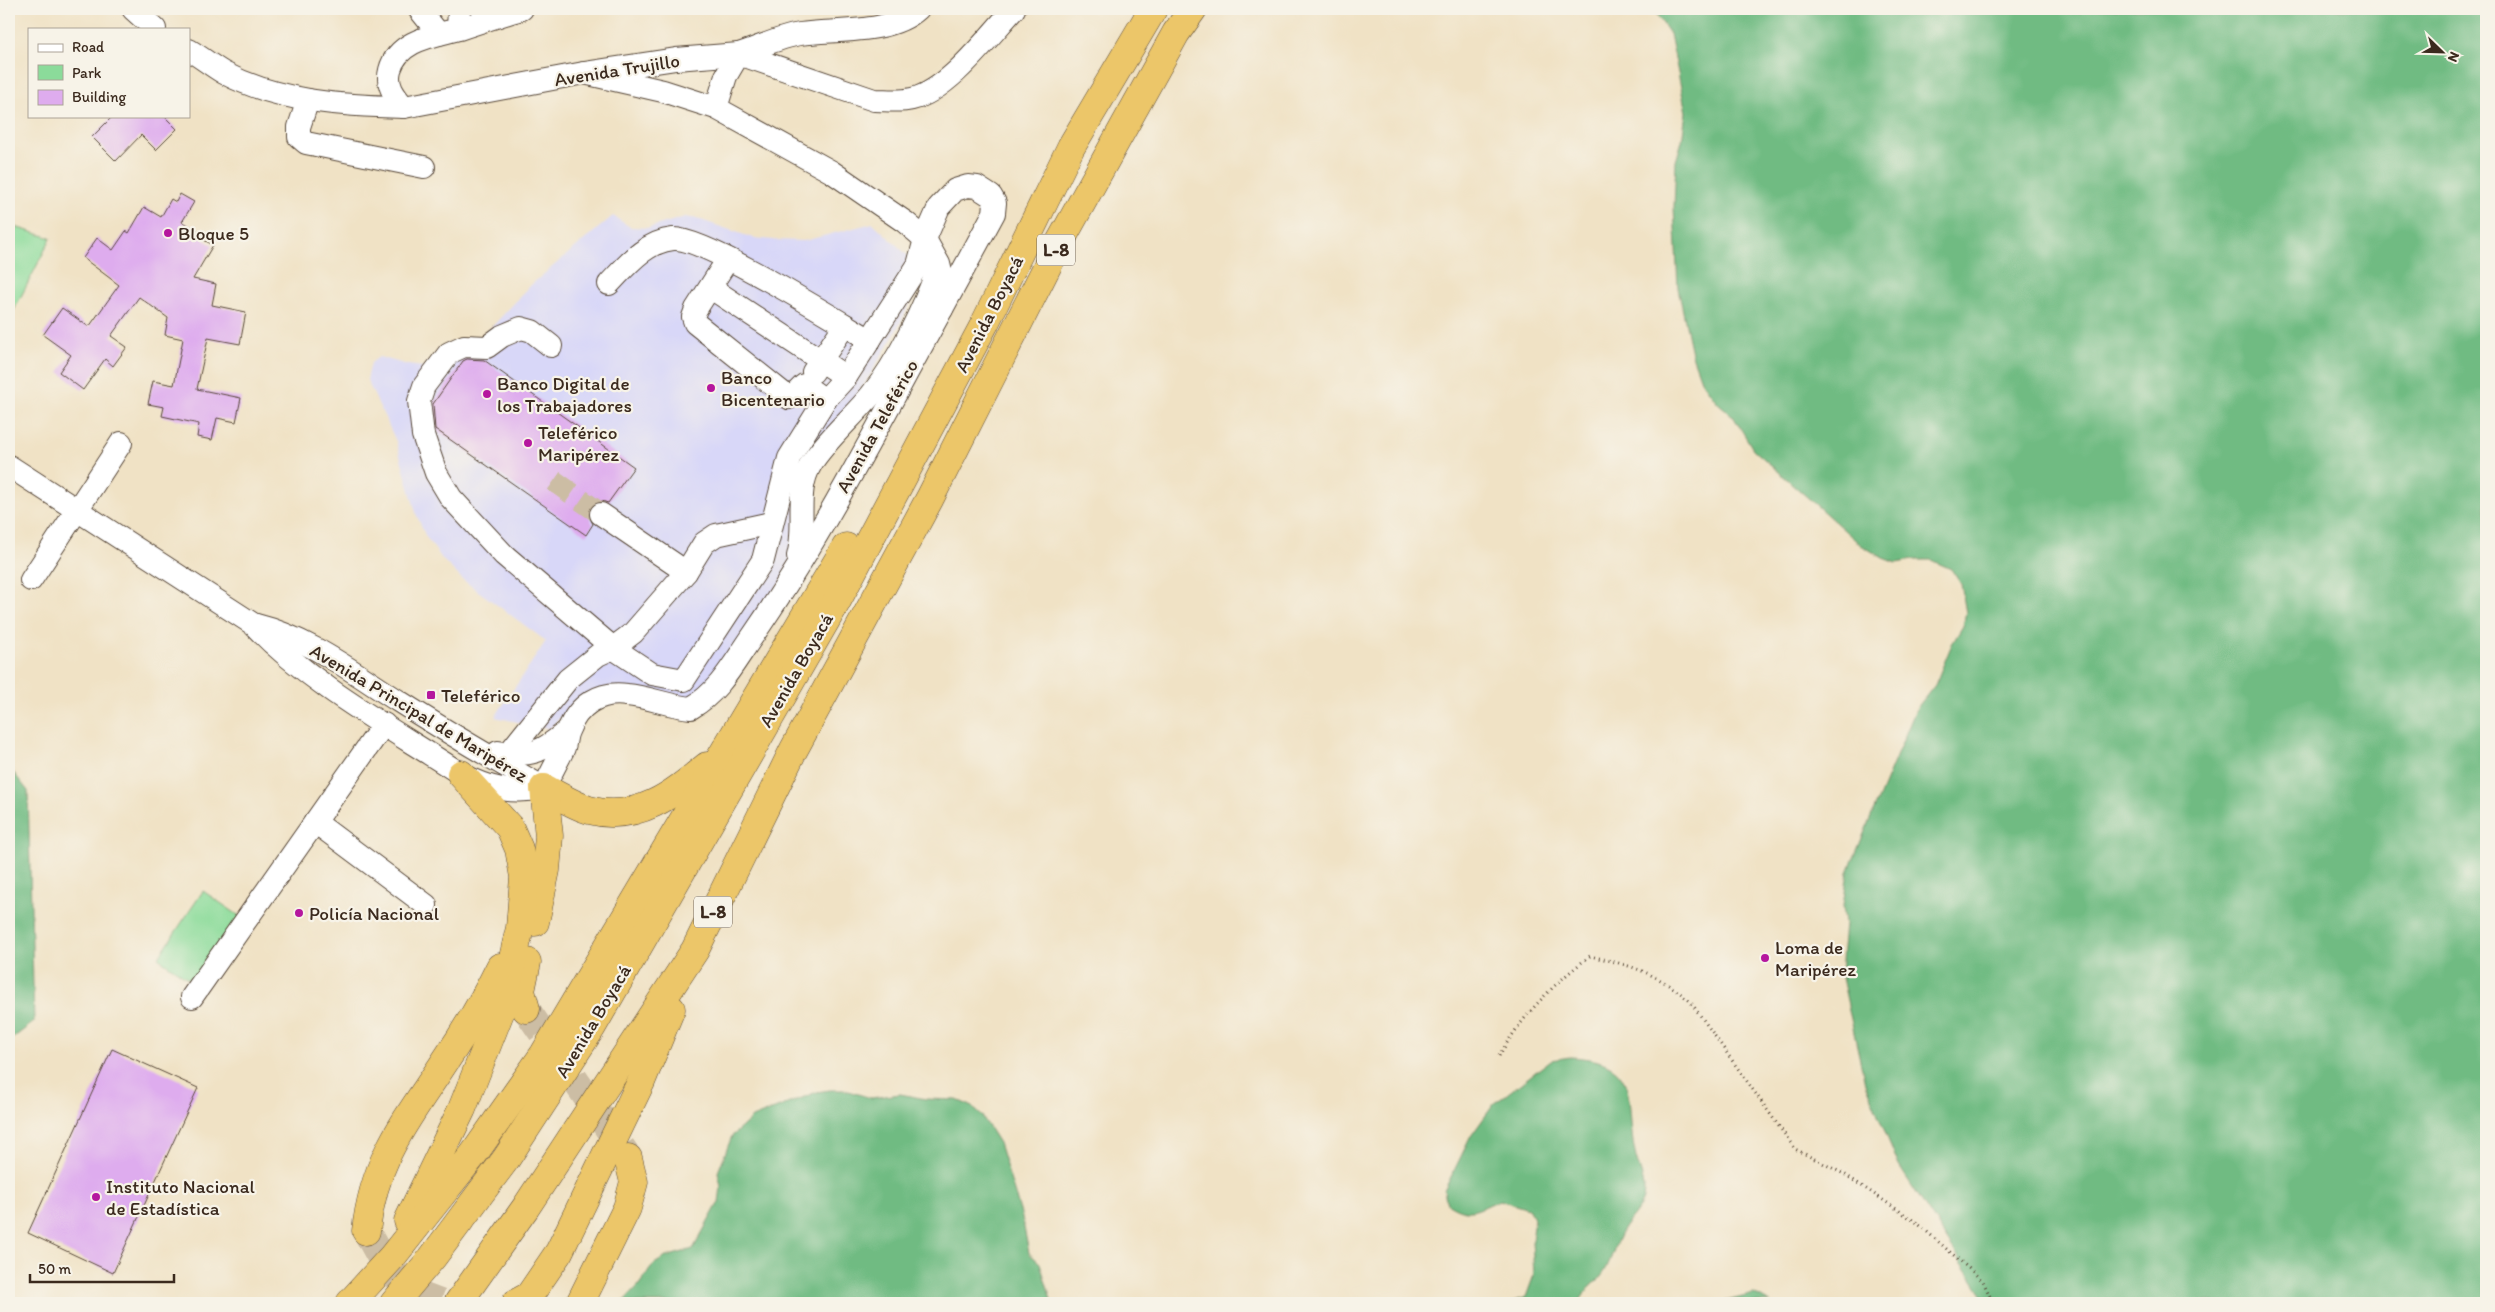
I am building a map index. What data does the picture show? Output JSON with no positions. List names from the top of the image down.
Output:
{
  "streets": {
    "highway": ["L-8", "Avenida Boyacá"],
    "street": ["Avenida Trujillo", "Avenida Teleférico", "Avenida Principal de Maripérez"]
  },
  "crossings": [
    ["Avenida Trujillo", "Avenida Teleférico"],
    ["Avenida Teleférico", "Avenida Principal de Maripérez"]
  ],
  "places": {
    "other": [
      "Bloque 5",
      "Banco Bicentenario",
      "Banco Digital de los Trabajadores",
      "Teleférico Maripérez",
      "Policía Nacional",
      "Loma de Maripérez",
      "Instituto Nacional de Estadística"
    ],
    "transit": ["Teleférico"]
  },
  "legend": ["Road", "Park", "Building"],
  "scale_bar": "50 m",
  "north": "bottom right"
}
